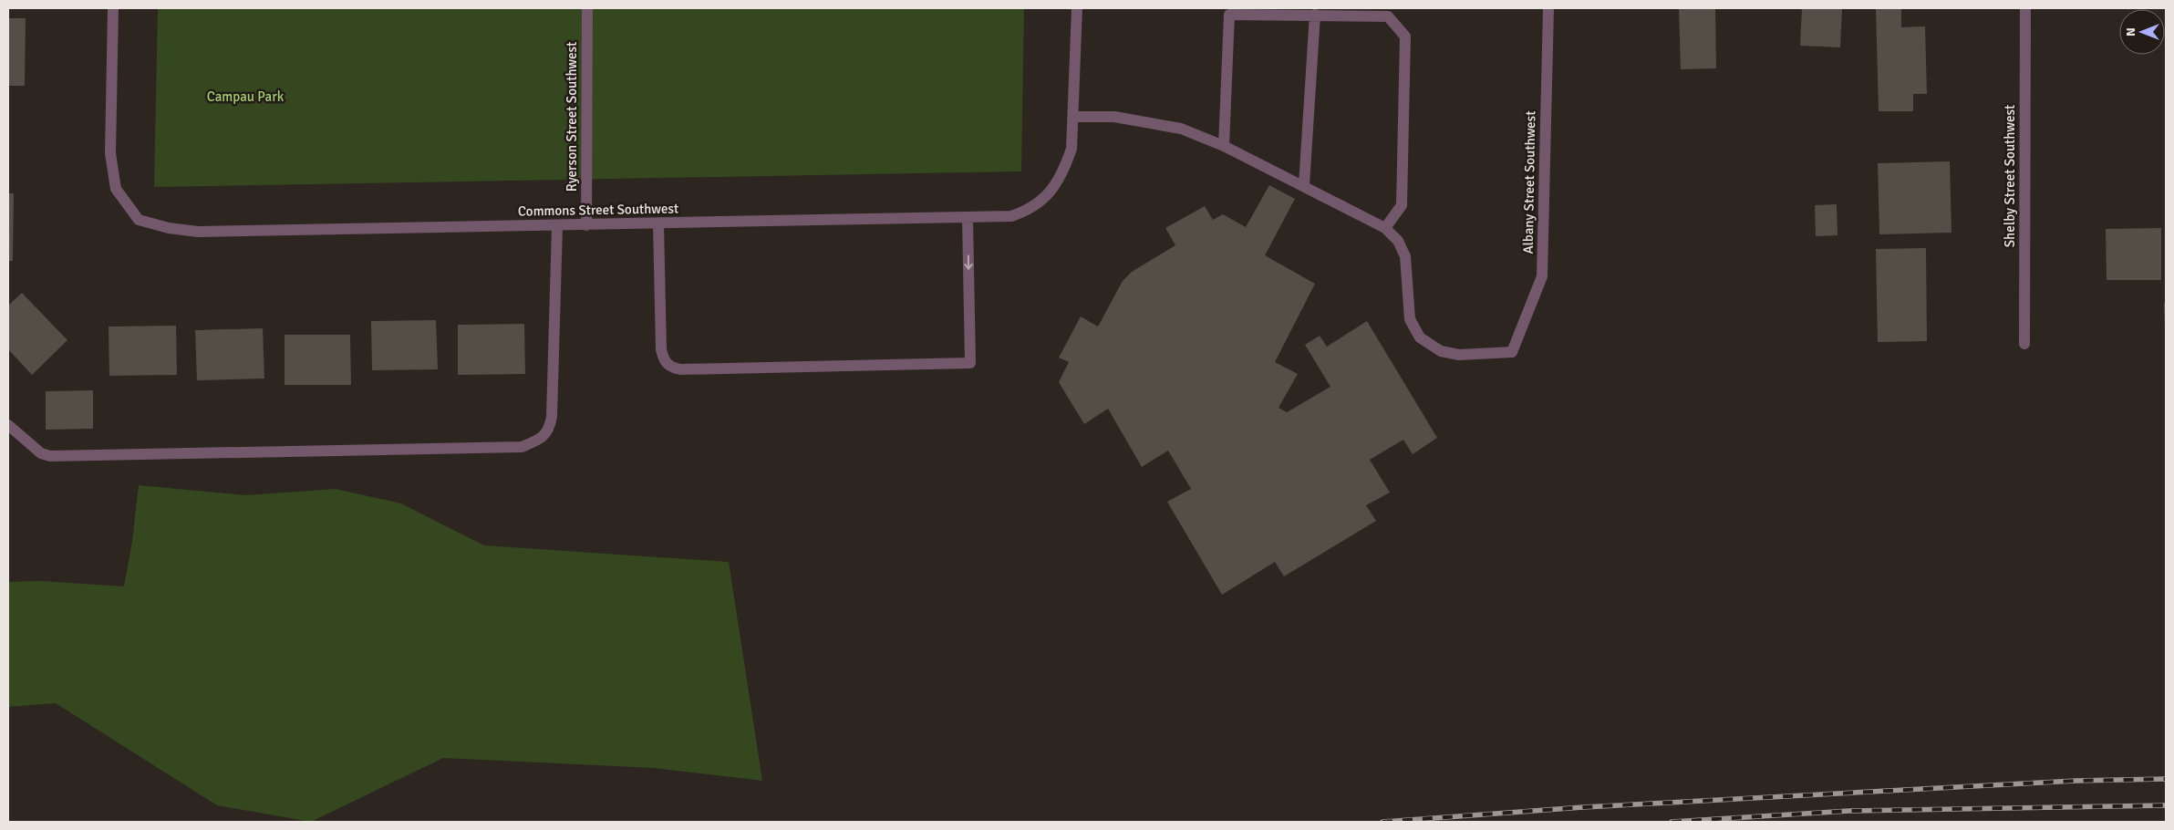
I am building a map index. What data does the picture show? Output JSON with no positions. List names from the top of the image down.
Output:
{
  "streets": {
    "street": [
      "Ryerson Street Southwest",
      "Shelby Street Southwest",
      "Albany Street Southwest",
      "Commons Street Southwest"
    ]
  },
  "crossings": [
    ["Ryerson Street Southwest", "Commons Street Southwest"]
  ],
  "parks": ["Campau Park"],
  "north": "left"
}
